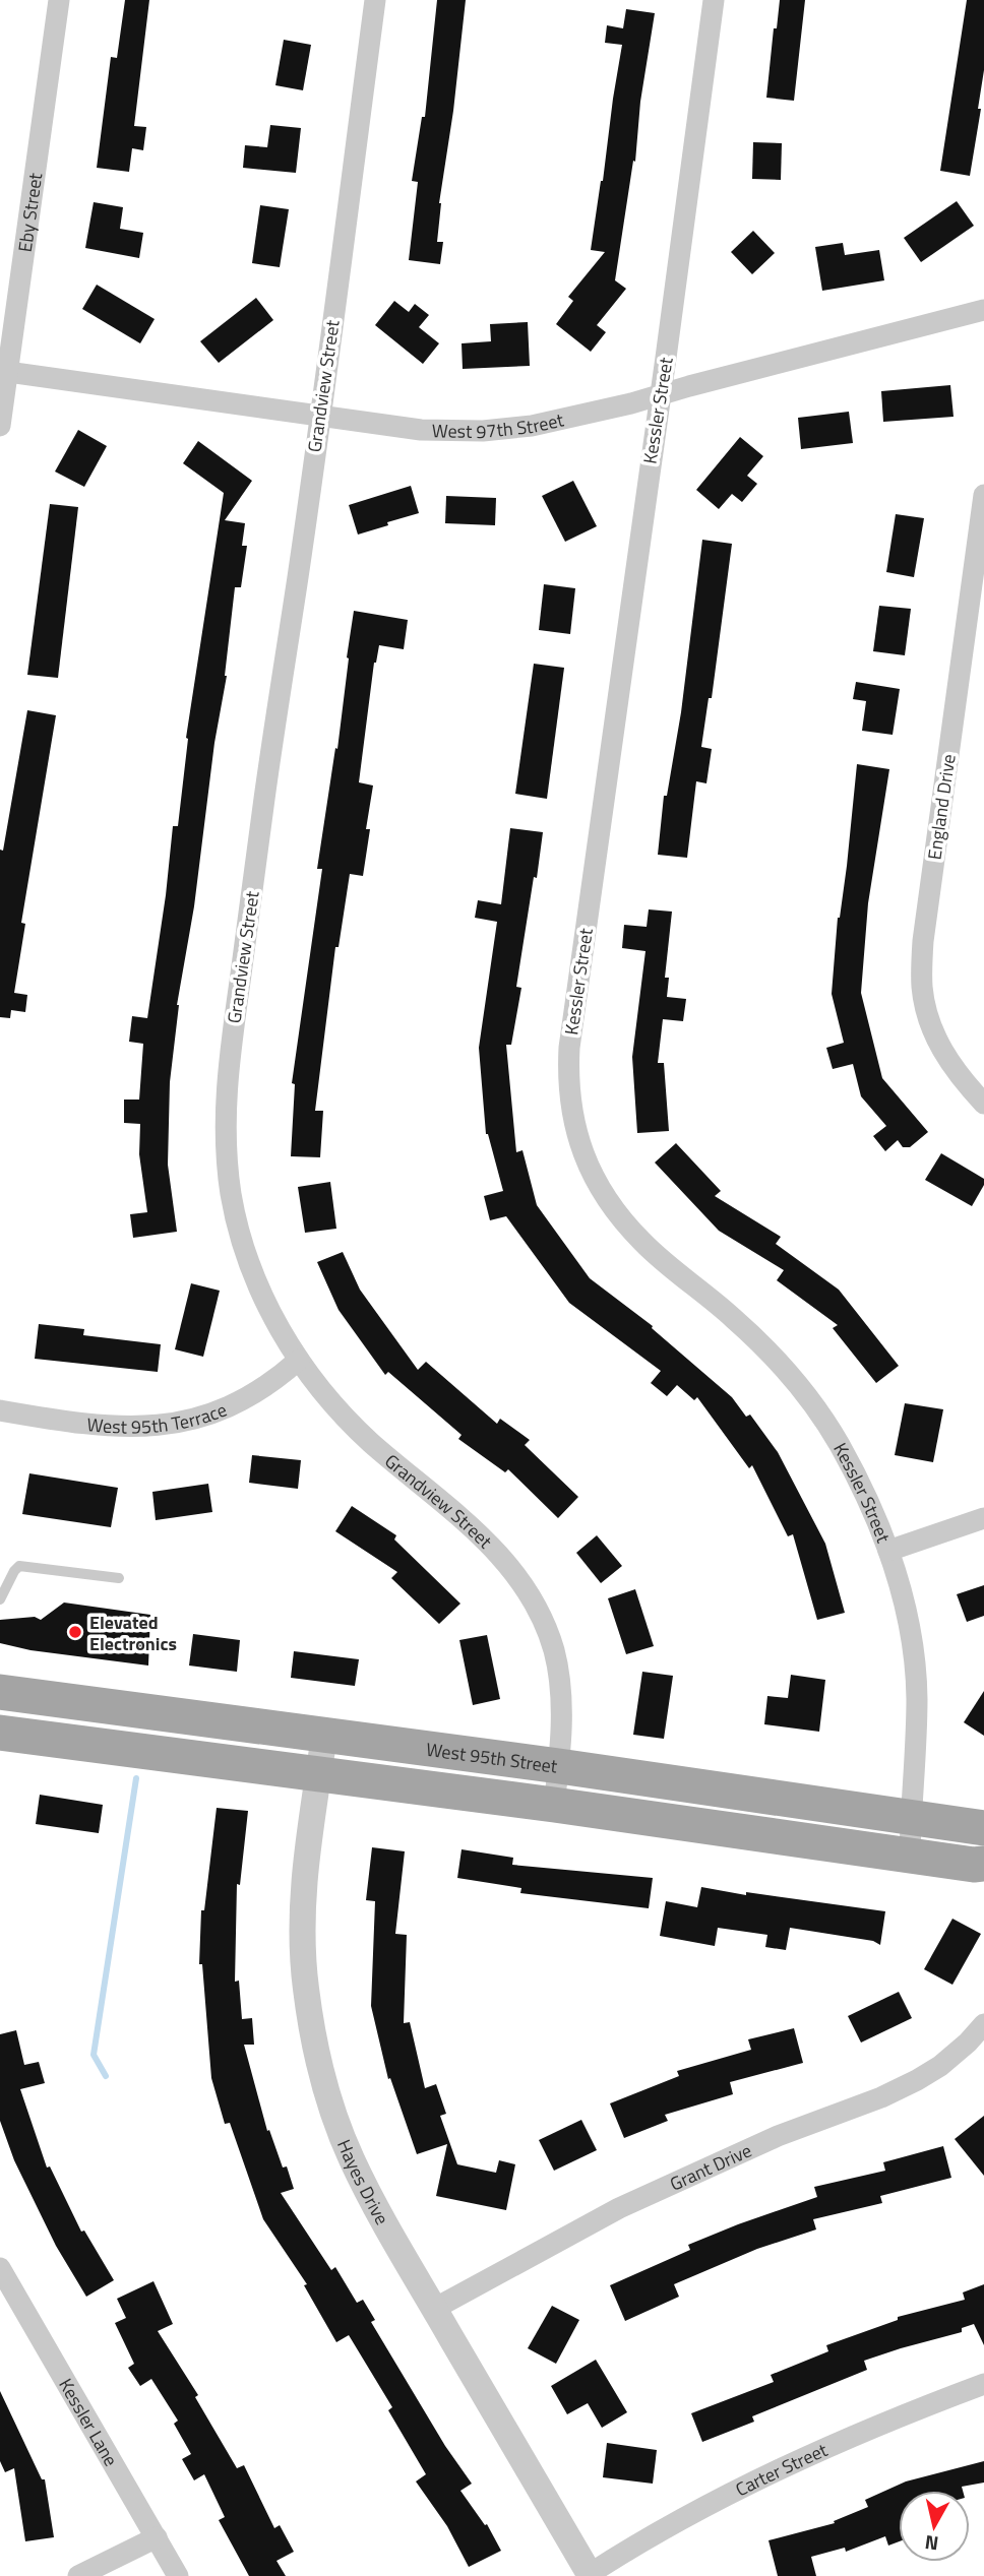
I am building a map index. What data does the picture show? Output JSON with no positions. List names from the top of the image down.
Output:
{
  "streets": {
    "main road": ["West 95th Street"],
    "street": [
      "Eby Street",
      "Grandview Street",
      "Kessler Street",
      "West 97th Street",
      "England Drive",
      "West 95th Terrace",
      "Grant Drive",
      "Hayes Drive",
      "Kessler Lane",
      "Carter Street"
    ]
  },
  "crossings": [
    ["Eby Street", "West 97th Street"],
    ["Grandview Street", "West 97th Street"],
    ["Grandview Street", "West 95th Terrace"],
    ["Grandview Street", "West 95th Street"],
    ["Kessler Street", "West 97th Street"],
    ["Kessler Street", "West 95th Street"],
    ["West 95th Street", "Hayes Drive"],
    ["Grant Drive", "Hayes Drive"],
    ["Hayes Drive", "Carter Street"]
  ],
  "places": ["Elevated Electronics"],
  "north": "bottom"
}
